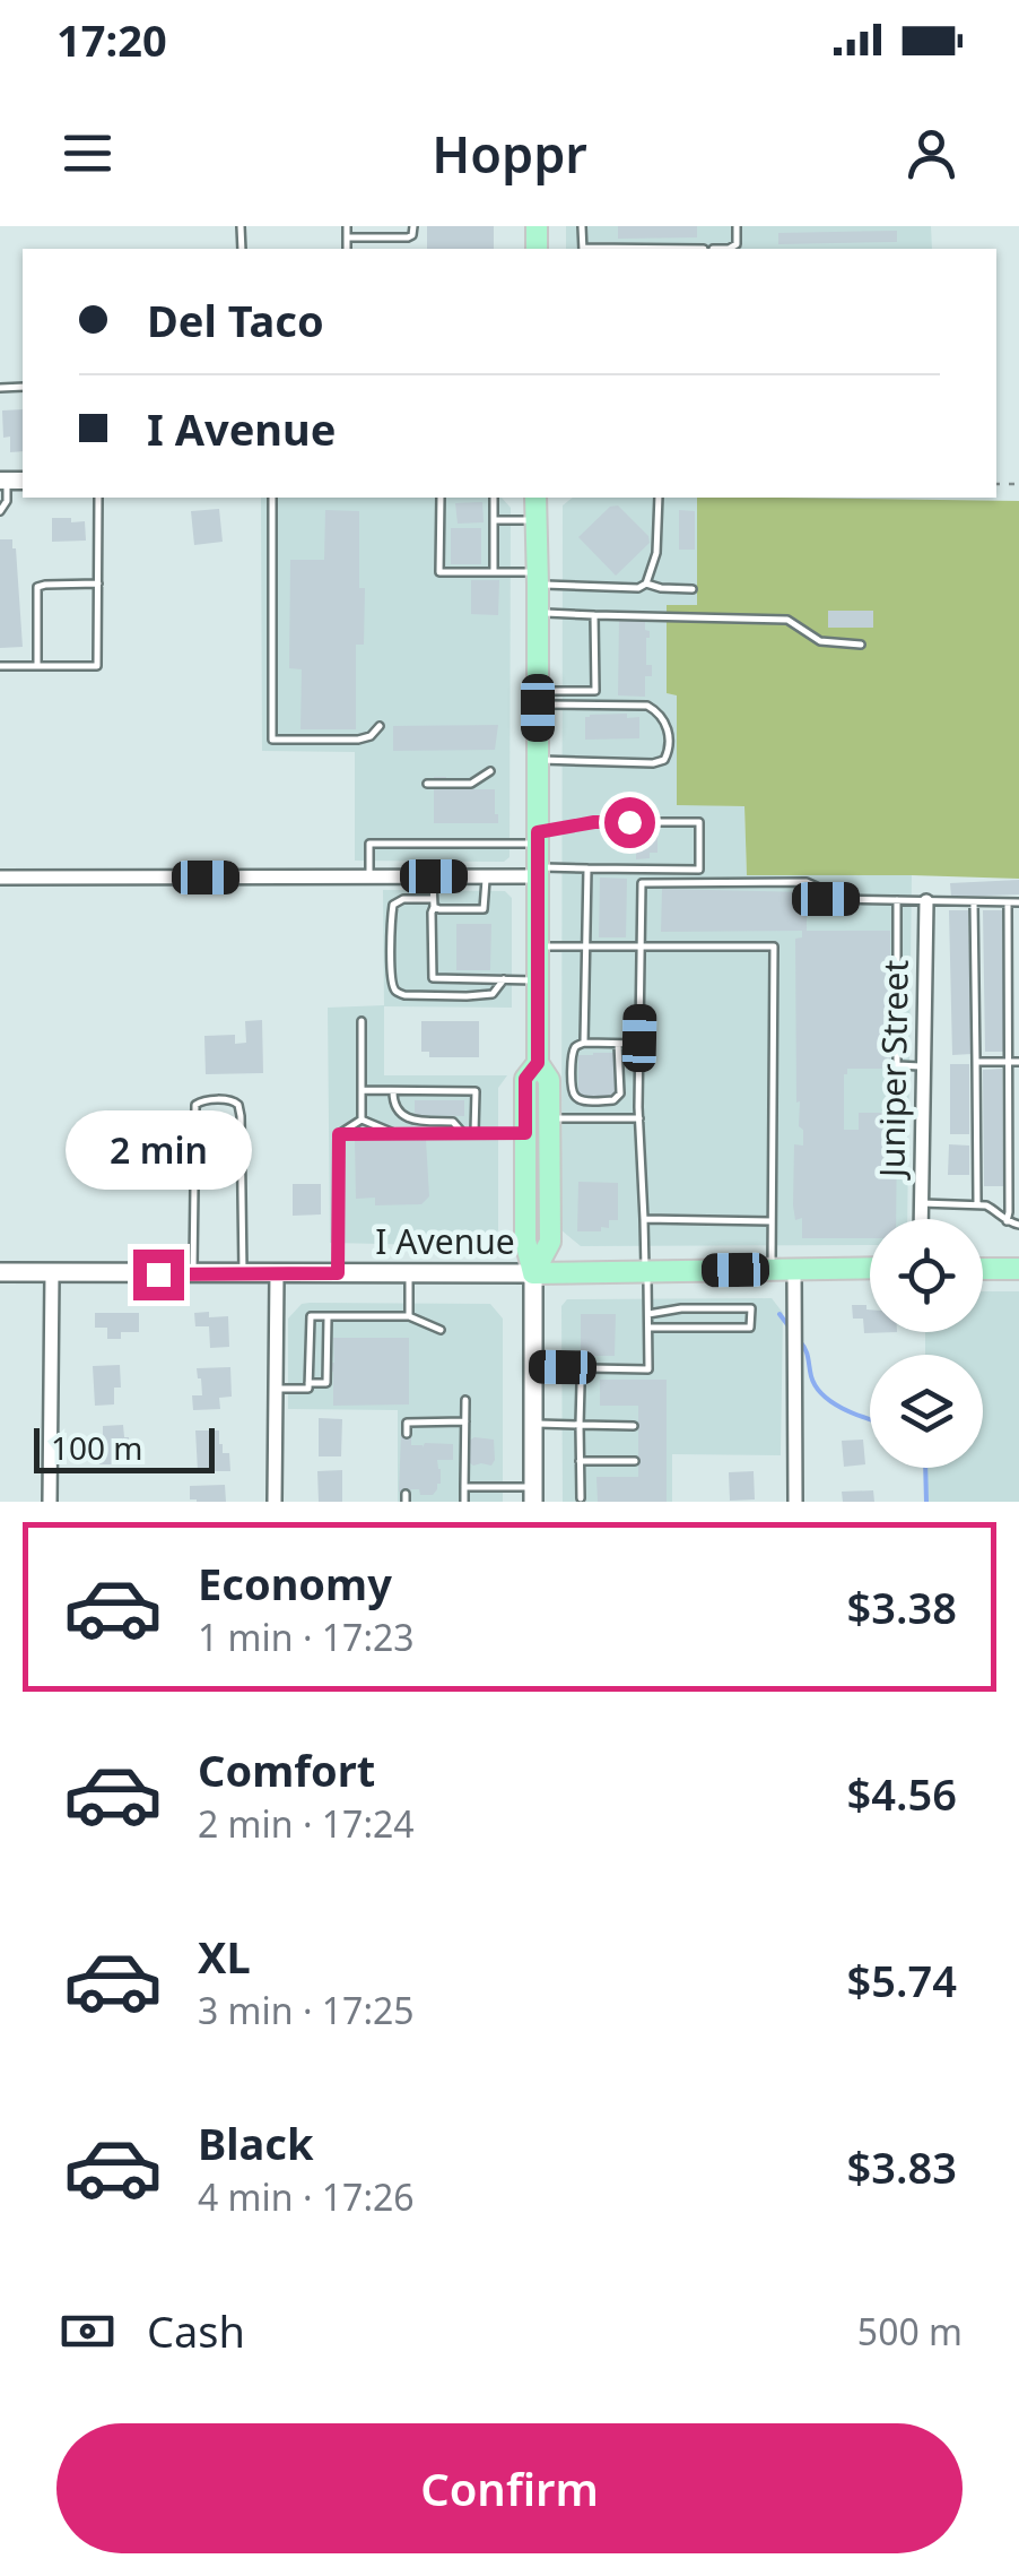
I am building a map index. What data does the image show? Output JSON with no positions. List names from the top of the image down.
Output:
{
  "streets": {
    "main road": ["I Avenue"],
    "street": ["Juniper Street"]
  },
  "scale_bar": "100 m",
  "page": {
    "status": "17:20",
    "header": "Hoppr",
    "banner": ["Del Taco", "I Avenue"],
    "bubble": "2 min",
    "scale": "100 m",
    "list": [
      {
        "name": "Economy",
        "note": "1 min · 17:23",
        "value": "$3.38"
      },
      {
        "name": "Comfort",
        "note": "2 min · 17:24",
        "value": "$4.56"
      },
      {
        "name": "XL",
        "note": "3 min · 17:25",
        "value": "$5.74"
      },
      {
        "name": "Black",
        "note": "4 min · 17:26",
        "value": "$3.83"
      }
    ],
    "pay": ["Cash", "500 m"],
    "buttons": "Confirm"
  }
}
